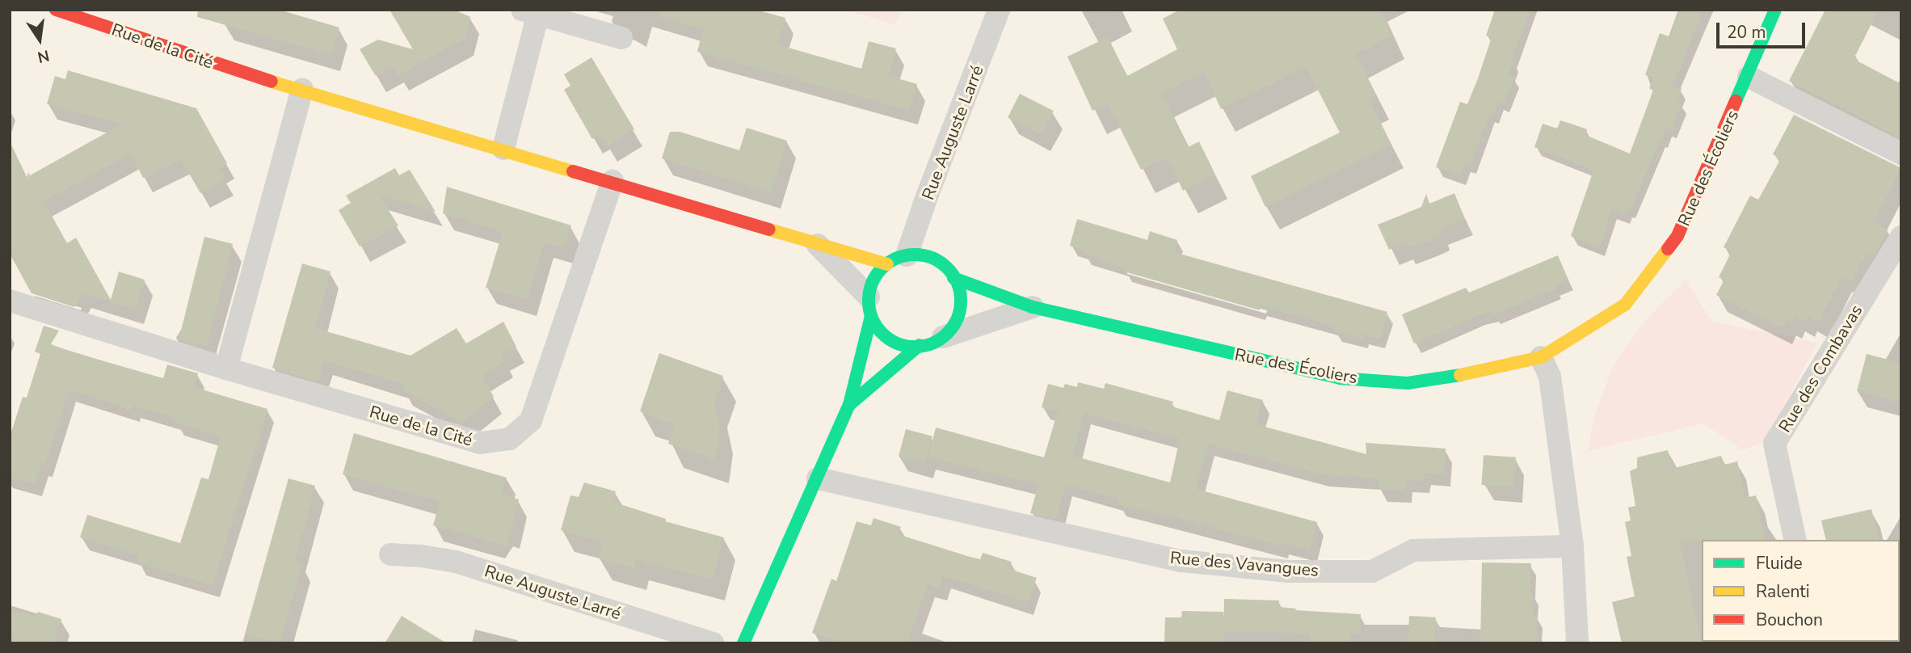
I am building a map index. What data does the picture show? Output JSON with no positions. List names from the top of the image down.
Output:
{
  "streets": {
    "street": [
      "Rue de la Cité",
      "Rue Auguste Larré",
      "Rue des Écoliers",
      "Rue des Combavas",
      "Rue des Vavangues"
    ]
  },
  "crossings": [
    ["Rue de la Cité", "Rue Auguste Larré"],
    ["Rue de la Cité", "Rue des Écoliers"],
    ["Rue Auguste Larré", "Rue des Écoliers"]
  ],
  "legend": ["Fluide", "Ralenti", "Bouchon"],
  "scale_bar": "20 m",
  "north": "bottom"
}
